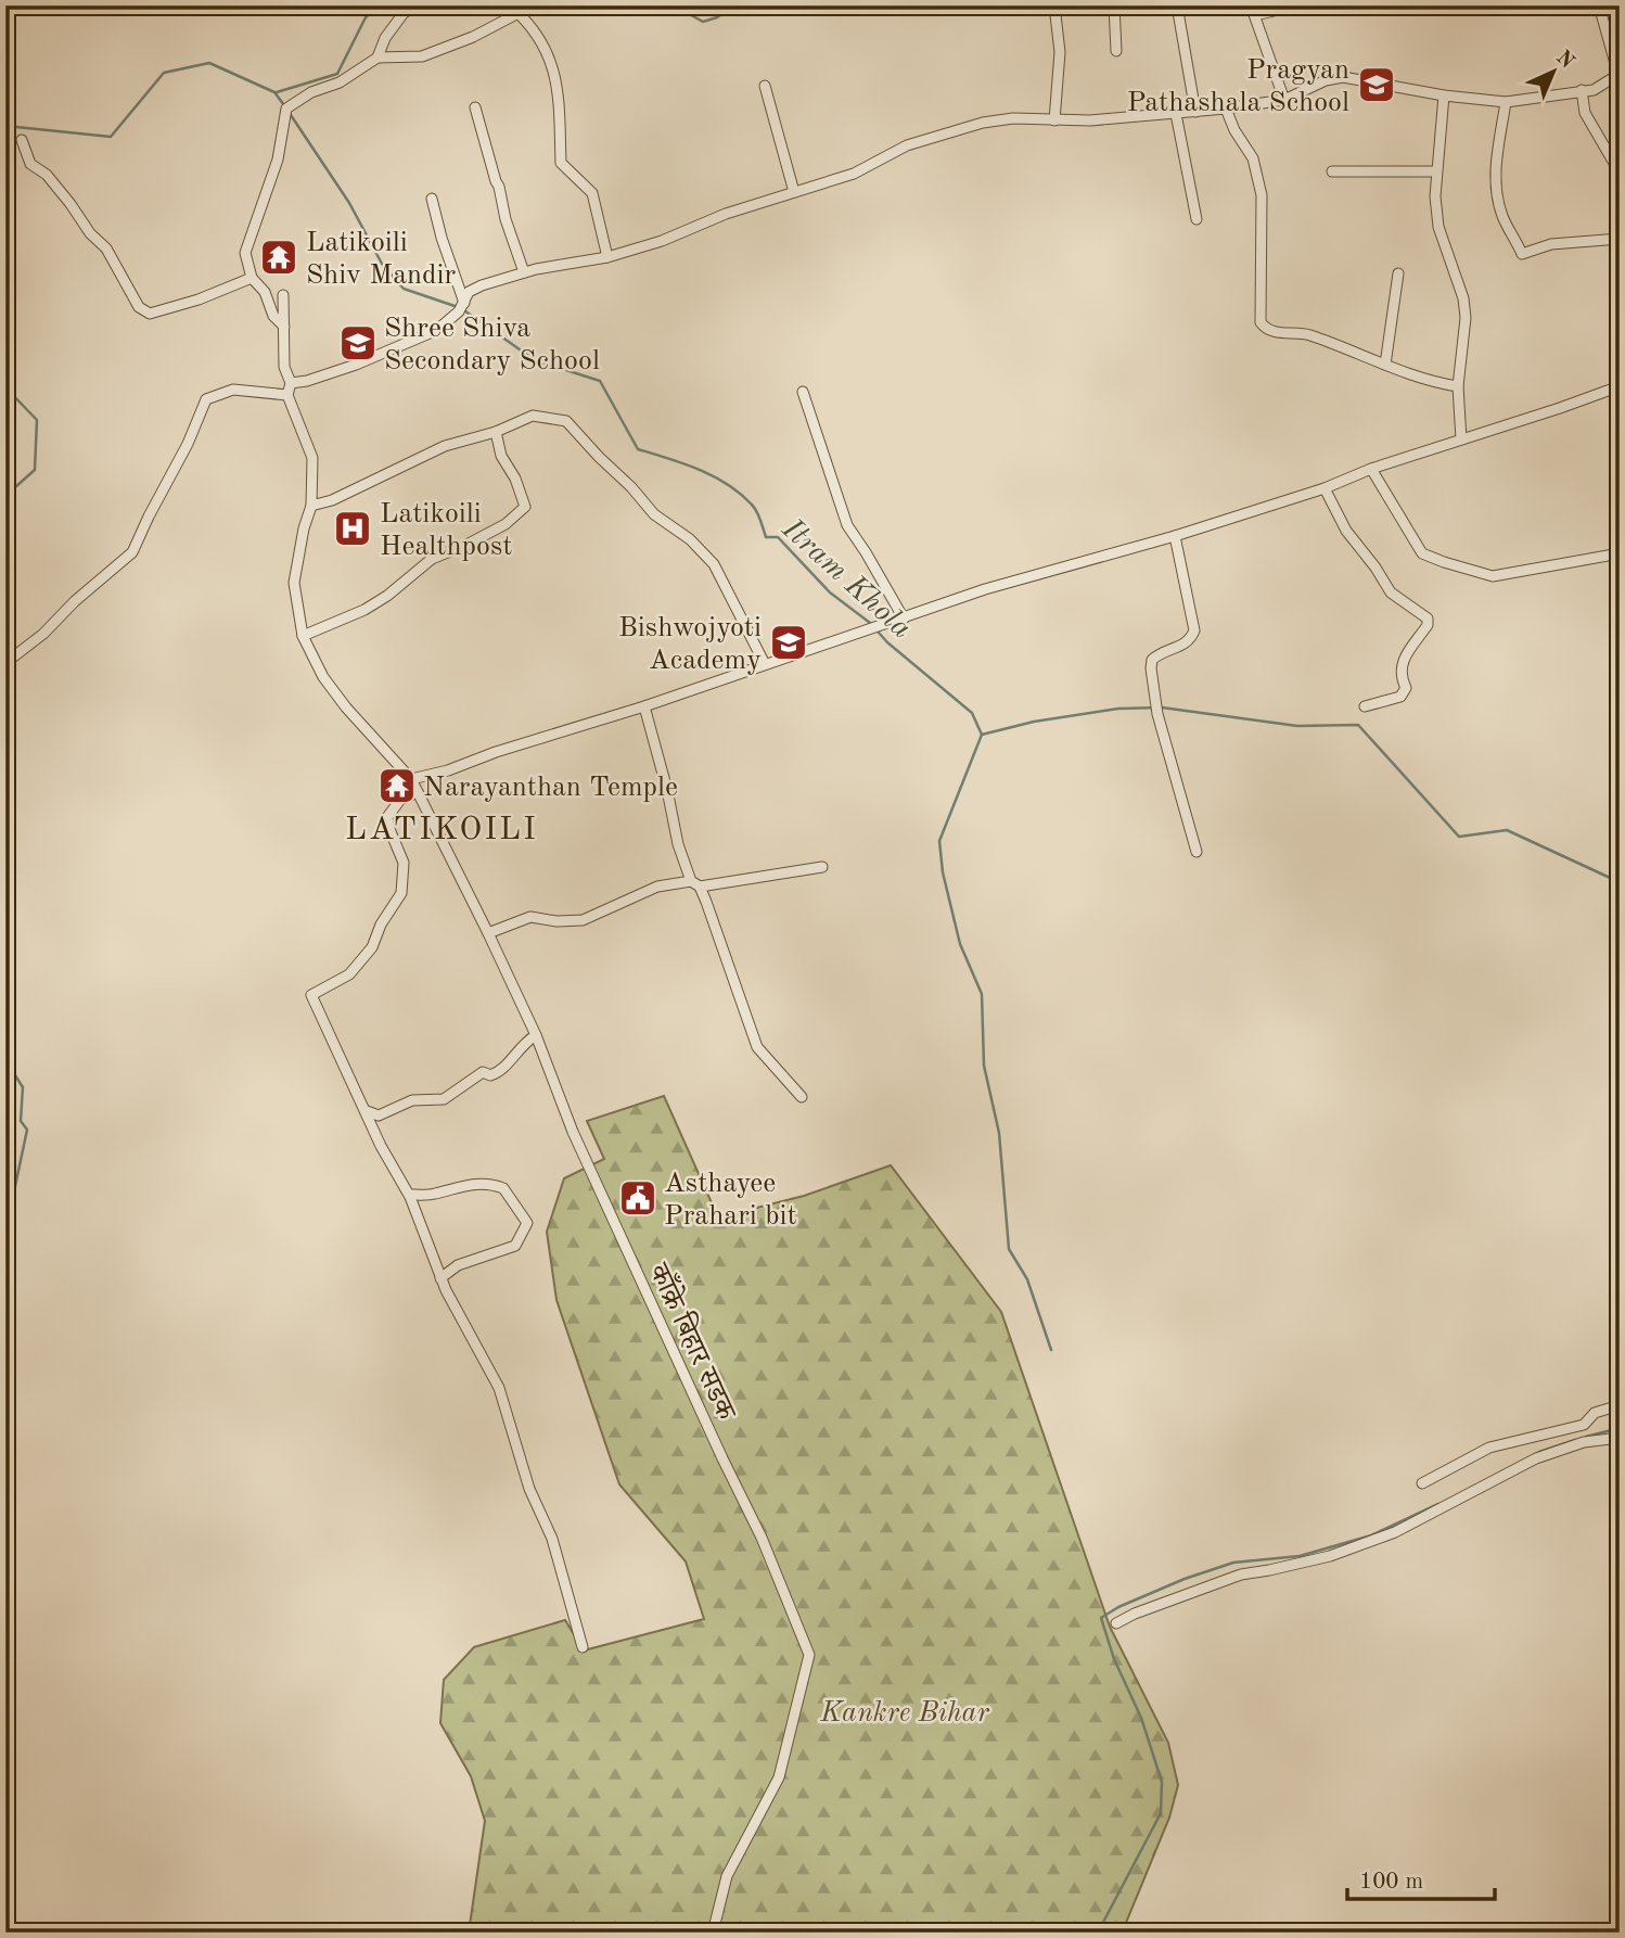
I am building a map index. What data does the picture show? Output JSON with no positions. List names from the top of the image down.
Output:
{
  "streets": {
    "street": ["काँक्रे बिहार सडक"]
  },
  "districts": ["LATIKOILI"],
  "water": ["Itram Khola"],
  "parks": ["Kankre Bihar"],
  "places": {
    "school or university": ["Pragyan Pathashala School", "Shree Shiva Secondary School", "Bishwojyoti Academy"],
    "temple": ["Latikoili Shiv Mandir", "Narayanthan Temple"],
    "hospital": ["Latikoili Healthpost"],
    "public building": ["Asthayee Prahari bit"]
  },
  "scale_bar": "100 m",
  "north": "top right"
}
